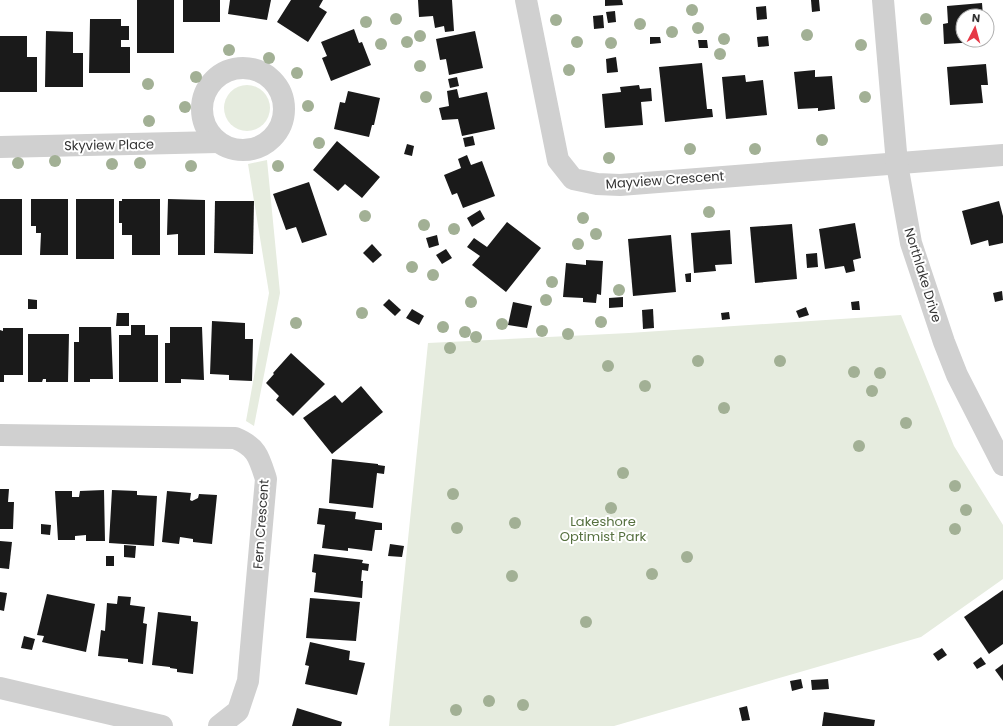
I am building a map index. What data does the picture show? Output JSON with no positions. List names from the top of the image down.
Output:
{
  "streets": {
    "street": [
      "Skyview Place",
      "Mayview Crescent",
      "Northlake Drive",
      "Fern Crescent"
    ]
  },
  "crossings": [
    ["Mayview Crescent", "Northlake Drive"]
  ],
  "parks": ["Lakeshore Optimist Park"],
  "north": "top"
}
